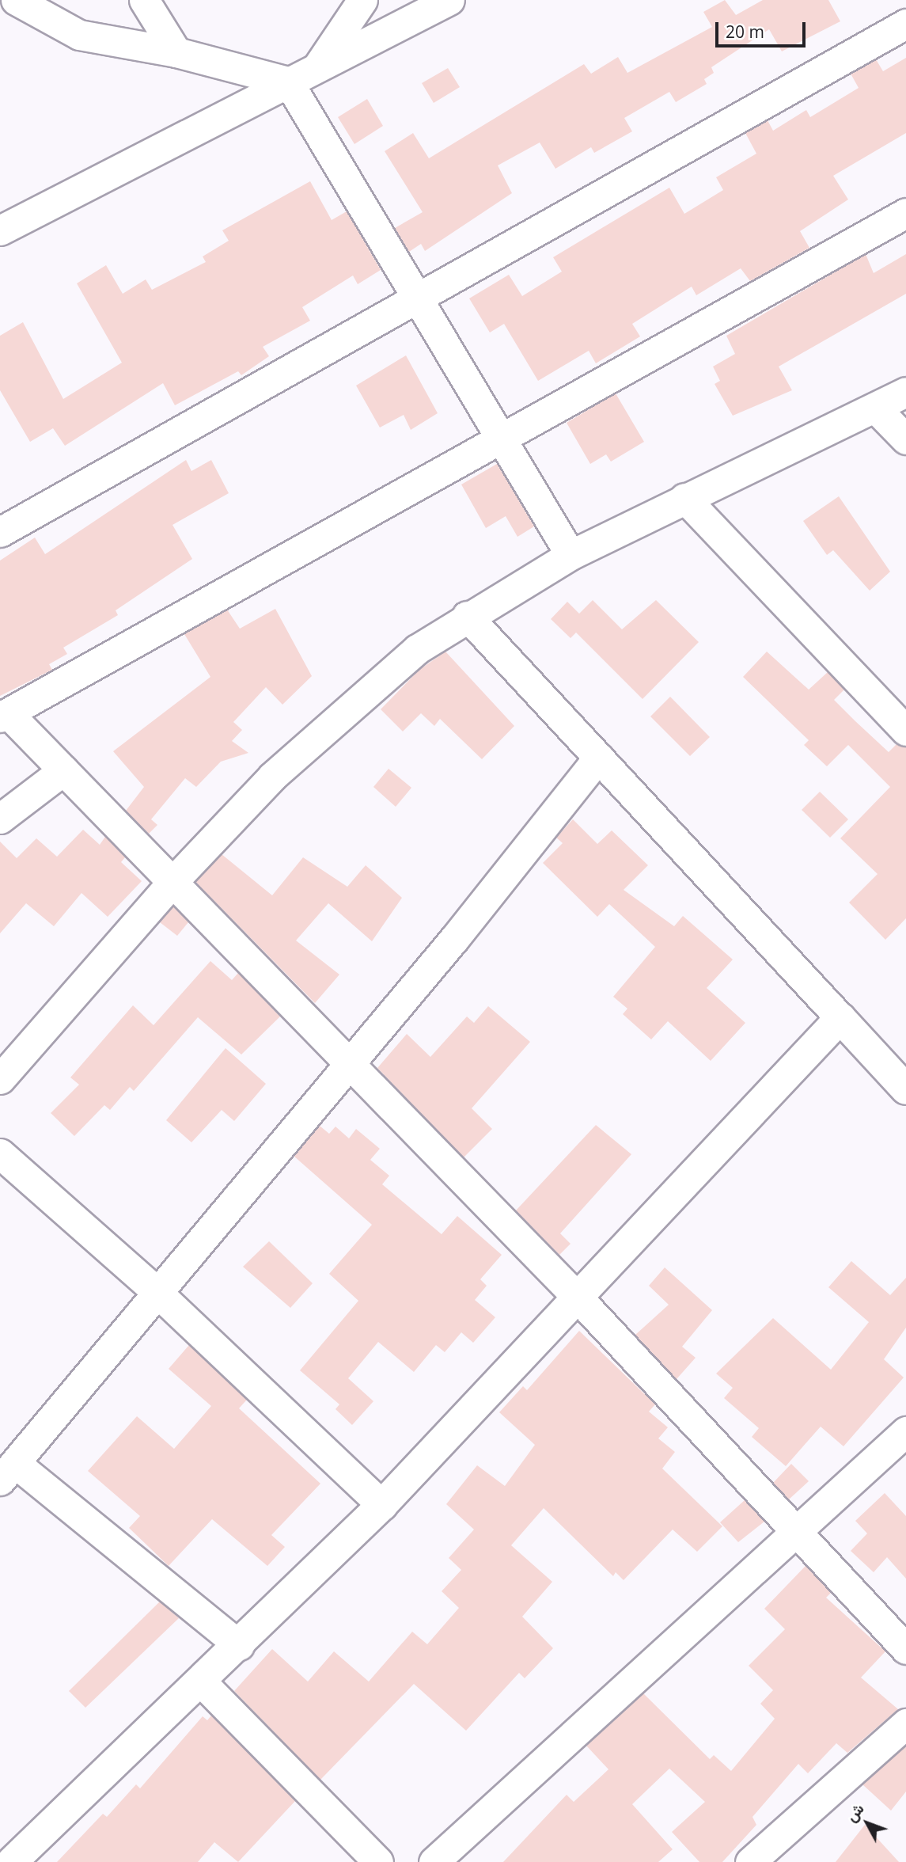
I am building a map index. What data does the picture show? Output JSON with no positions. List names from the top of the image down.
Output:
{
  "scale_bar": "20 m",
  "north": "top left"
}
